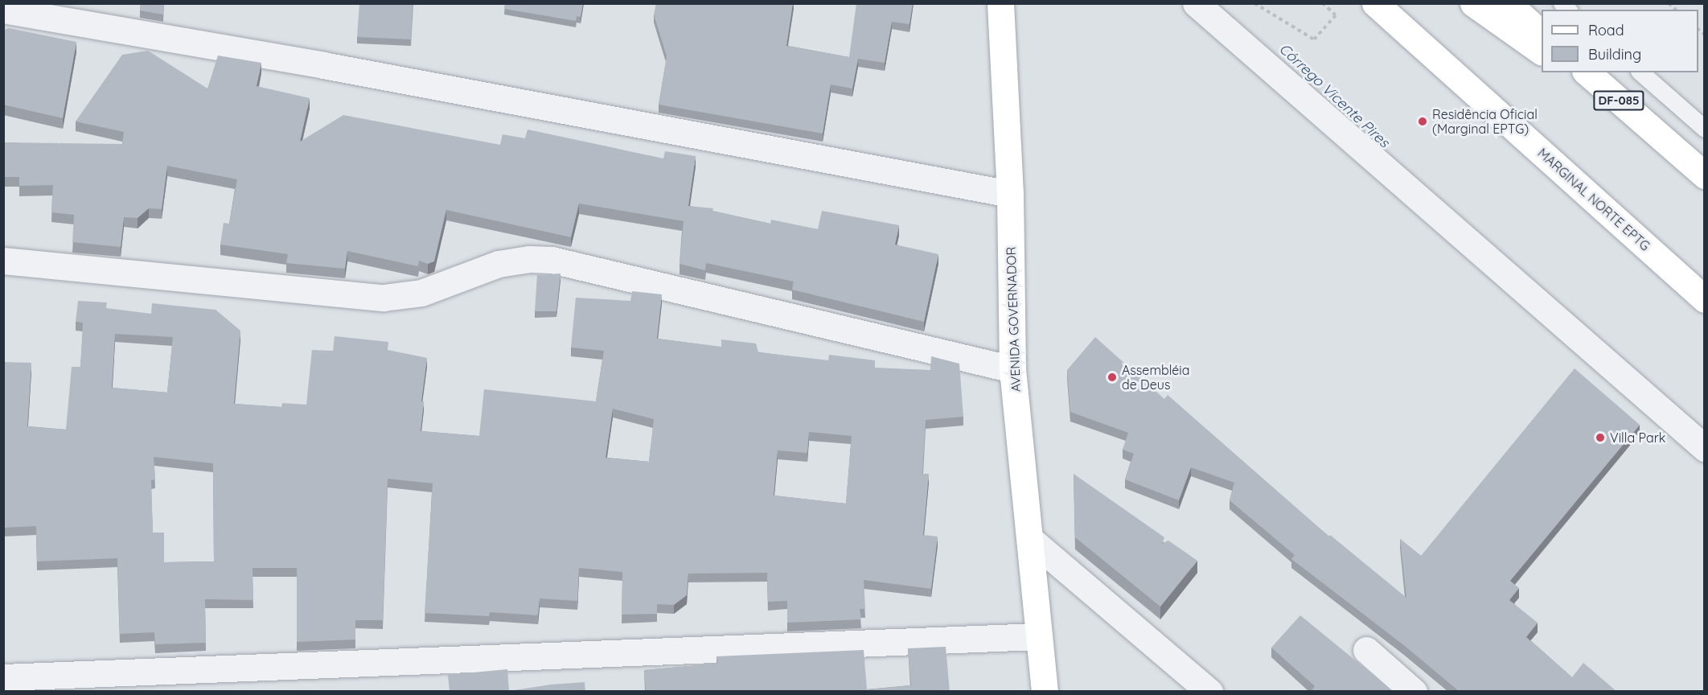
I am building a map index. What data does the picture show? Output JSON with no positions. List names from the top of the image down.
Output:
{
  "streets": {
    "main road": ["DF-085", "MARGINAL NORTE EPTG", "AVENIDA GOVERNADOR"]
  },
  "water": ["Córrego Vicente Pires"],
  "places": ["Residência Oficial (Marginal EPTG)", "Assembléia de Deus", "Villa Park"],
  "legend": ["Road", "Building"]
}
